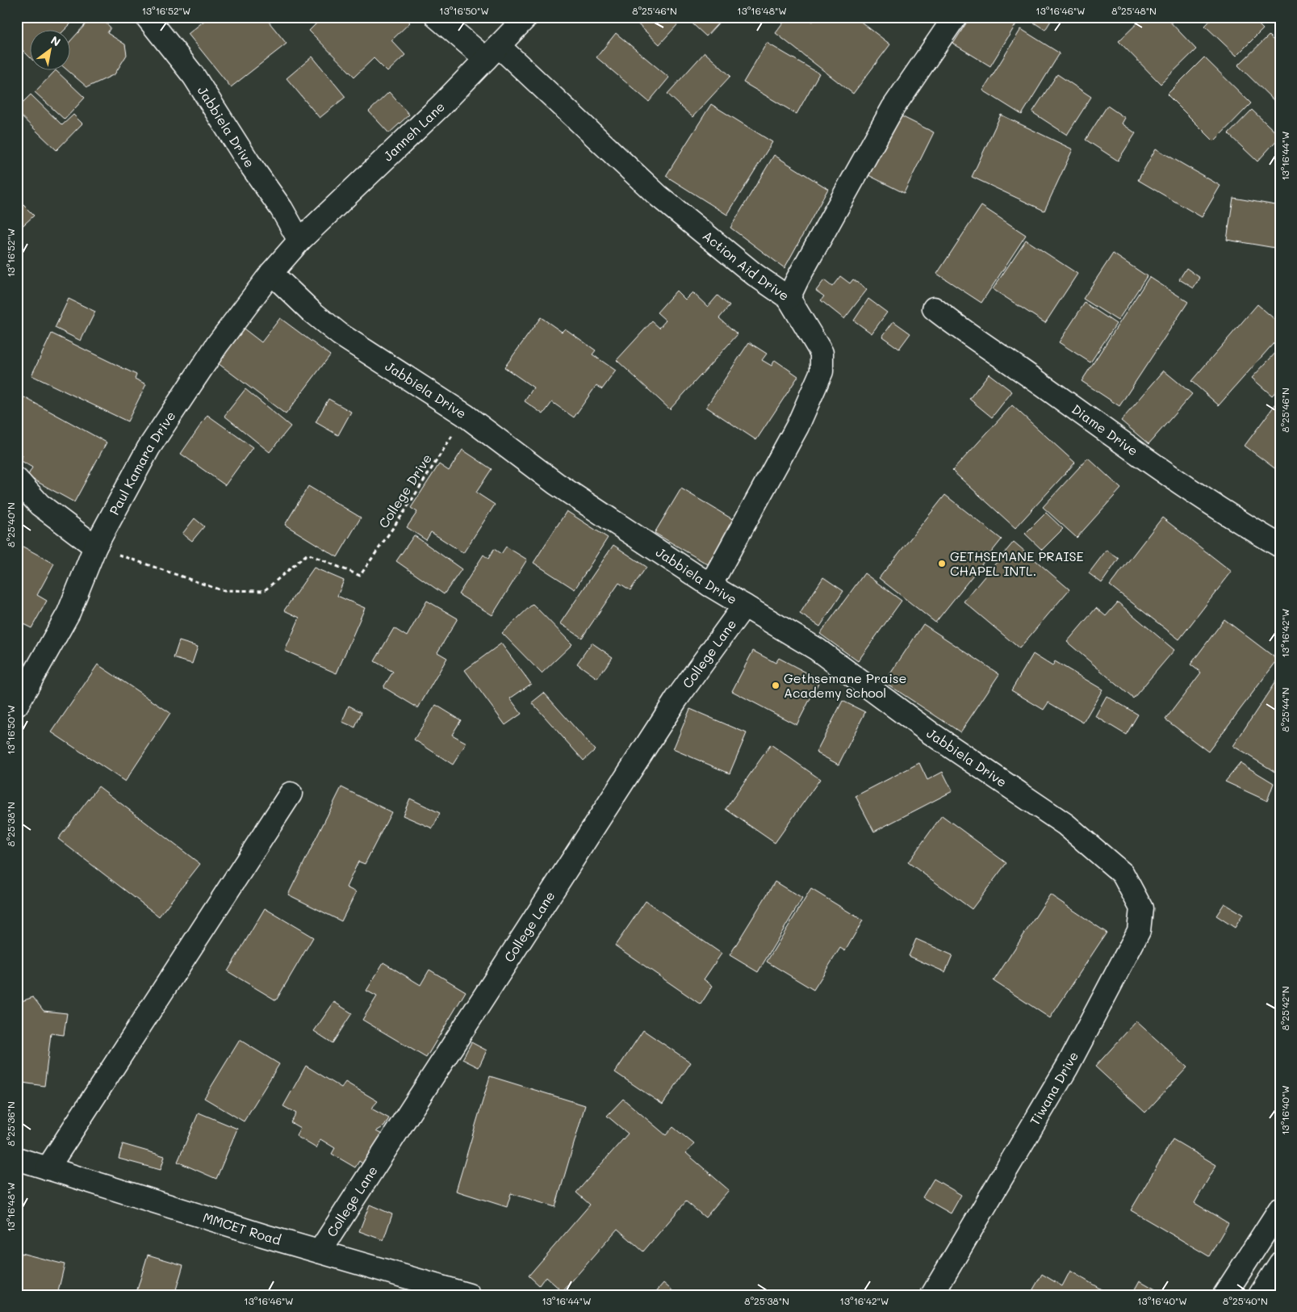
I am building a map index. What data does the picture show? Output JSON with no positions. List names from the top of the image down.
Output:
{
  "streets": {
    "street": [
      "Jabbiela Drive",
      "Janneh Lane",
      "Action Aid Drive",
      "Diame Drive",
      "Paul Kamara Drive",
      "College Lane",
      "Tiwana Drive",
      "MMCET Road"
    ],
    "path": ["College Drive"]
  },
  "crossings": [
    ["Jabbiela Drive", "Janneh Lane"],
    ["Jabbiela Drive", "Paul Kamara Drive"],
    ["Jabbiela Drive", "College Drive"],
    ["Jabbiela Drive", "College Lane"],
    ["Jabbiela Drive", "Tiwana Drive"],
    ["Janneh Lane", "Action Aid Drive"],
    ["Janneh Lane", "Paul Kamara Drive"],
    ["Paul Kamara Drive", "College Drive"],
    ["College Lane", "MMCET Road"]
  ],
  "places": ["GETHSEMANE PRAISE CHAPEL INTL.", "Gethsemane Praise Academy School"],
  "north": "top right",
  "coordinates": [
    "13°16'52\"W",
    "13°16'50\"W",
    "8°25'46\"N",
    "13°16'48\"W",
    "13°16'46\"W",
    "8°25'48\"N",
    "13°16'44\"W",
    "8°25'40\"N",
    "13°16'42\"W",
    "8°25'44\"N",
    "8°25'38\"N",
    "8°25'42\"N",
    "13°16'40\"W",
    "8°25'36\"N"
  ]
}
